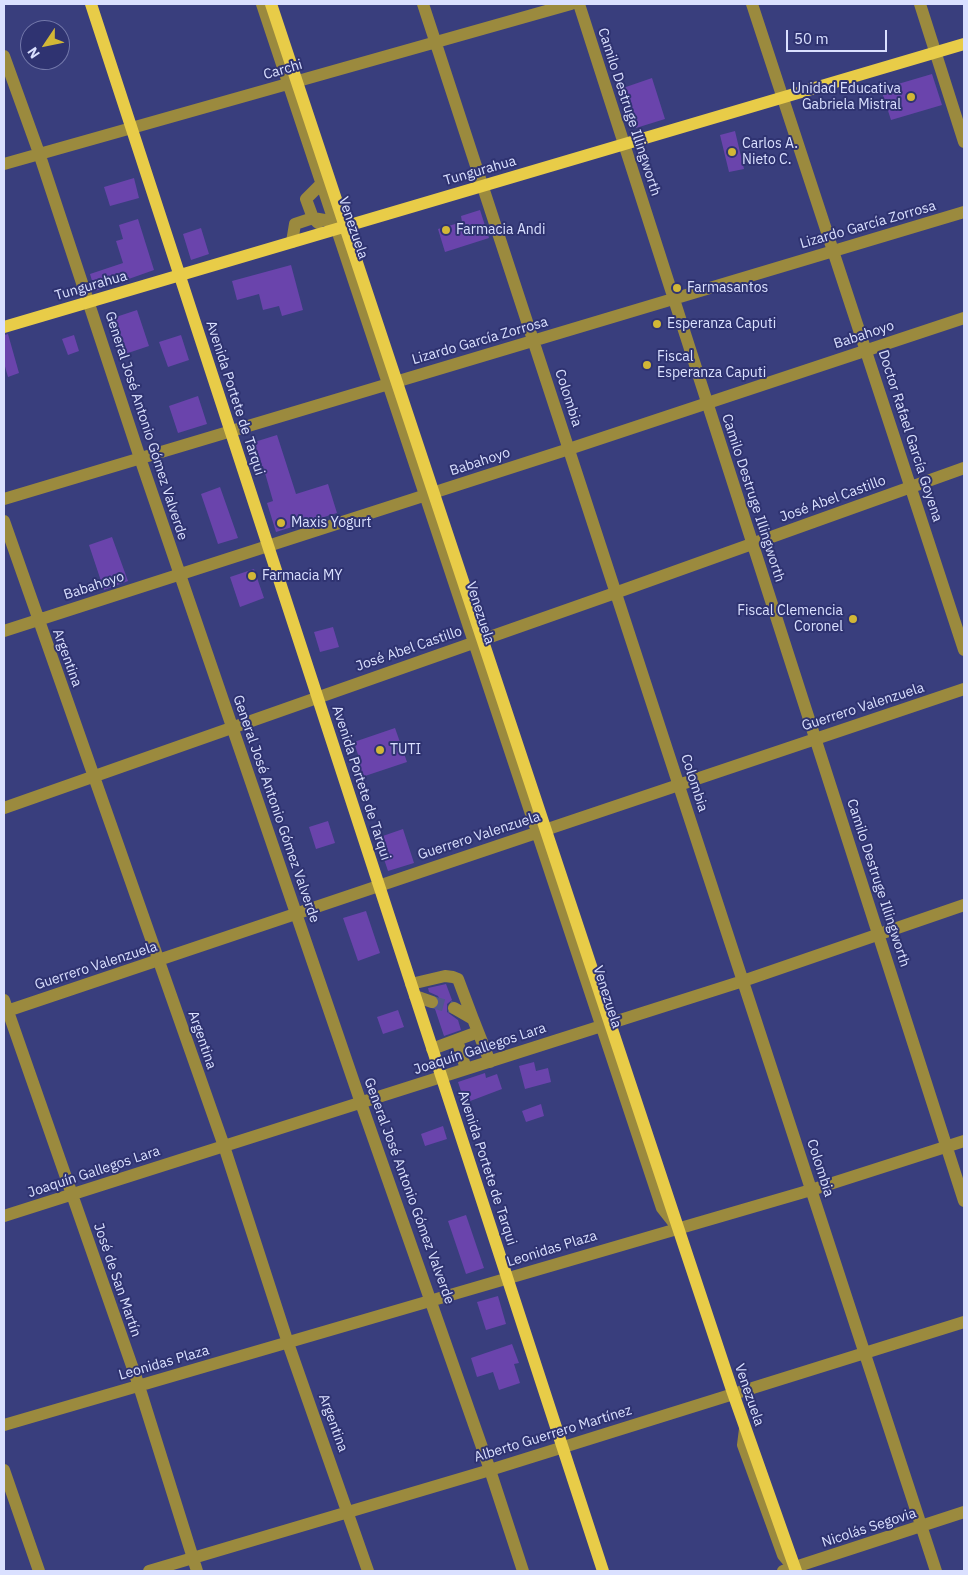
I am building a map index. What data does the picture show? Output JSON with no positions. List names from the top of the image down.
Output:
{
  "streets": {
    "main road": ["Tungurahua", "Venezuela", "Avenida Portete de Tarqui"],
    "street": [
      "Carchi",
      "Camilo Destruge Illingworth",
      "Lizardo García Zorrosa",
      "Babahoyo",
      "Colombia",
      "General José Antonio Gómez Valverde",
      "Doctor Rafael García Goyena",
      "José Abel Castillo",
      "Argentina",
      "Guerrero Valenzuela",
      "Joaquín Gallegos Lara",
      "Leonidas Plaza",
      "José de San Martín",
      "Alberto Guerrero Martínez",
      "Nicolás Segovia"
    ]
  },
  "crossings": [
    ["Carchi", "Venezuela"],
    ["Carchi", "Avenida Portete de Tarqui"],
    ["Carchi", "Colombia"],
    ["Carchi", "General José Antonio Gómez Valverde"],
    ["Camilo Destruge Illingworth", "Tungurahua"],
    ["Camilo Destruge Illingworth", "Lizardo García Zorrosa"],
    ["Camilo Destruge Illingworth", "Babahoyo"],
    ["Camilo Destruge Illingworth", "José Abel Castillo"],
    ["Camilo Destruge Illingworth", "Guerrero Valenzuela"],
    ["Camilo Destruge Illingworth", "Joaquín Gallegos Lara"],
    ["Camilo Destruge Illingworth", "Leonidas Plaza"],
    ["Tungurahua", "Venezuela"],
    ["Tungurahua", "Avenida Portete de Tarqui"],
    ["Tungurahua", "Colombia"],
    ["Tungurahua", "General José Antonio Gómez Valverde"],
    ["Tungurahua", "Doctor Rafael García Goyena"],
    ["Lizardo García Zorrosa", "Venezuela"],
    ["Lizardo García Zorrosa", "Avenida Portete de Tarqui"],
    ["Lizardo García Zorrosa", "Colombia"],
    ["Lizardo García Zorrosa", "General José Antonio Gómez Valverde"],
    ["Lizardo García Zorrosa", "Doctor Rafael García Goyena"],
    ["Venezuela", "Babahoyo"],
    ["Venezuela", "José Abel Castillo"],
    ["Venezuela", "Guerrero Valenzuela"],
    ["Venezuela", "Joaquín Gallegos Lara"],
    ["Venezuela", "Leonidas Plaza"],
    ["Venezuela", "Alberto Guerrero Martínez"],
    ["Venezuela", "Nicolás Segovia"],
    ["Babahoyo", "Avenida Portete de Tarqui"],
    ["Babahoyo", "Colombia"],
    ["Babahoyo", "General José Antonio Gómez Valverde"],
    ["Babahoyo", "Doctor Rafael García Goyena"],
    ["Babahoyo", "Argentina"],
    ["Avenida Portete de Tarqui", "José Abel Castillo"],
    ["Avenida Portete de Tarqui", "Guerrero Valenzuela"],
    ["Avenida Portete de Tarqui", "Joaquín Gallegos Lara"],
    ["Avenida Portete de Tarqui", "Leonidas Plaza"],
    ["Avenida Portete de Tarqui", "Alberto Guerrero Martínez"],
    ["Colombia", "José Abel Castillo"],
    ["Colombia", "Guerrero Valenzuela"],
    ["Colombia", "Joaquín Gallegos Lara"],
    ["Colombia", "Leonidas Plaza"],
    ["Colombia", "Alberto Guerrero Martínez"],
    ["Colombia", "Nicolás Segovia"],
    ["General José Antonio Gómez Valverde", "José Abel Castillo"],
    ["General José Antonio Gómez Valverde", "Guerrero Valenzuela"],
    ["General José Antonio Gómez Valverde", "Joaquín Gallegos Lara"],
    ["General José Antonio Gómez Valverde", "Leonidas Plaza"],
    ["General José Antonio Gómez Valverde", "Alberto Guerrero Martínez"],
    ["Doctor Rafael García Goyena", "José Abel Castillo"],
    ["José Abel Castillo", "Argentina"],
    ["Argentina", "Guerrero Valenzuela"],
    ["Argentina", "Joaquín Gallegos Lara"],
    ["Argentina", "Leonidas Plaza"],
    ["Argentina", "Alberto Guerrero Martínez"],
    ["Guerrero Valenzuela", "José de San Martín"],
    ["Joaquín Gallegos Lara", "José de San Martín"],
    ["Leonidas Plaza", "José de San Martín"],
    ["José de San Martín", "Alberto Guerrero Martínez"]
  ],
  "places": [
    "Unidad Educativa Gabriela Mistral",
    "Carlos A. Nieto C.",
    "Farmacia Andi",
    "Farmasantos",
    "Esperanza Caputi",
    "Fiscal Esperanza Caputi",
    "Maxis Yogurt",
    "Farmacia MY",
    "Fiscal Clemencia Coronel",
    "TUTI"
  ],
  "scale_bar": "50 m",
  "north": "bottom left"
}
